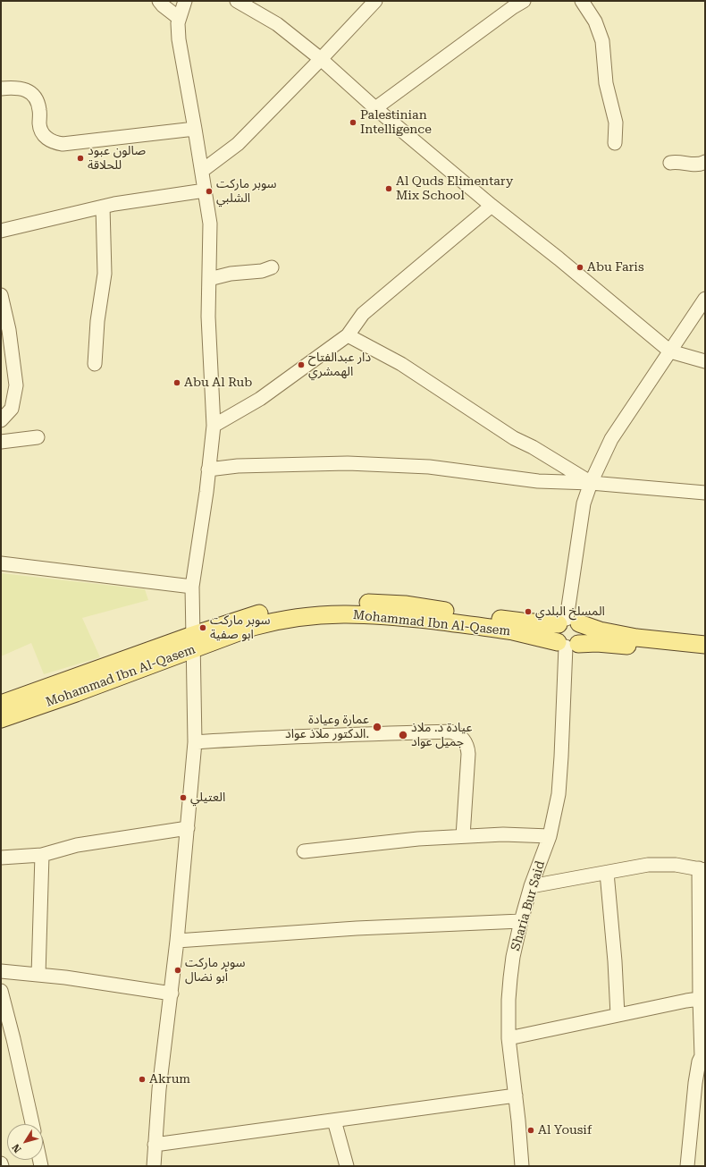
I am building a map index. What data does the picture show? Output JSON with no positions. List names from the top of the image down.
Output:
{
  "streets": {
    "main road": ["Mohammad Ibn Al-Qasem"],
    "street": ["Sharia Bur Said"]
  },
  "crossings": [
    ["Mohammad Ibn Al-Qasem", "Sharia Bur Said"]
  ],
  "places": [
    "Palestinian Intelligence",
    "صالون عبود للحلاقة",
    "Al Quds Elimentary Mix School",
    "سوبر ماركت الشلبي",
    "Abu Faris",
    "دار عبدالفتاح الهمشري",
    "Abu Al Rub",
    "المسلخ البلدي",
    "سوبر ماركت ابو صفية",
    "عمارة وعيادة الدكتور ملاذ عواد.",
    "عيادة د. ملاذ جميل عواد",
    "العتيلي",
    "سوبر ماركت أبو نضال",
    "Akrum",
    "Al Yousif"
  ],
  "north": "bottom left"
}
